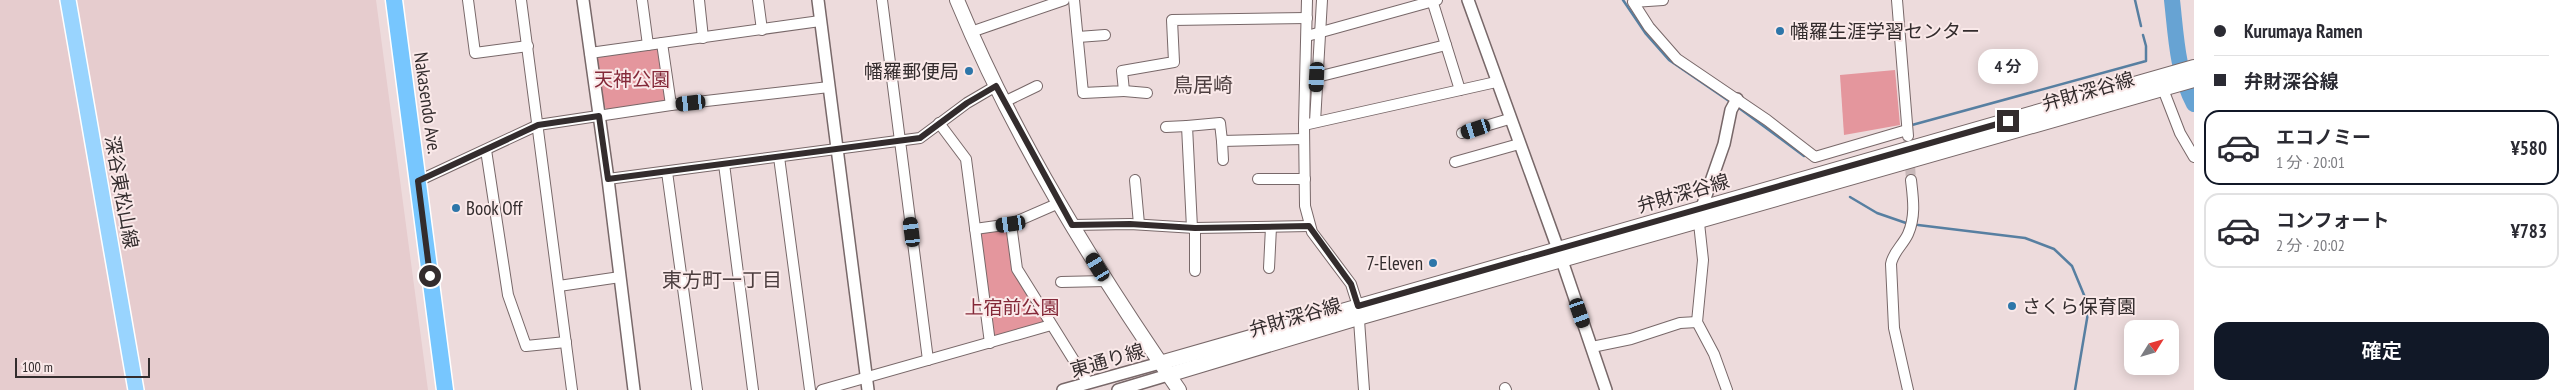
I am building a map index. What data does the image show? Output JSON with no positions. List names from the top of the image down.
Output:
{
  "streets": {
    "highway": ["Nakasendo Ave."],
    "main road": ["弁財深谷線", "深谷東松山線"],
    "street": ["東通り線"]
  },
  "crossings": [
    ["弁財深谷線", "東通り線"]
  ],
  "districts": ["鳥居崎", "東方町一丁目"],
  "parks": ["天神公園", "上宿前公園"],
  "places": [
    "幡羅生涯学習センター",
    "幡羅郵便局",
    "Book Off",
    "7-Eleven",
    "さくら保育園"
  ],
  "scale_bar": "100 m",
  "north": "top right",
  "page": {
    "banner": ["Kurumaya Ramen", "弁財深谷線"],
    "bubble": "4 分",
    "list": [
      {
        "name": "エコノミー",
        "note": "1 分 · 20:01",
        "value": "¥580"
      },
      {
        "name": "コンフォート",
        "note": "2 分 · 20:02",
        "value": "¥783"
      }
    ],
    "buttons": "確定",
    "scale": "100 m"
  }
}
